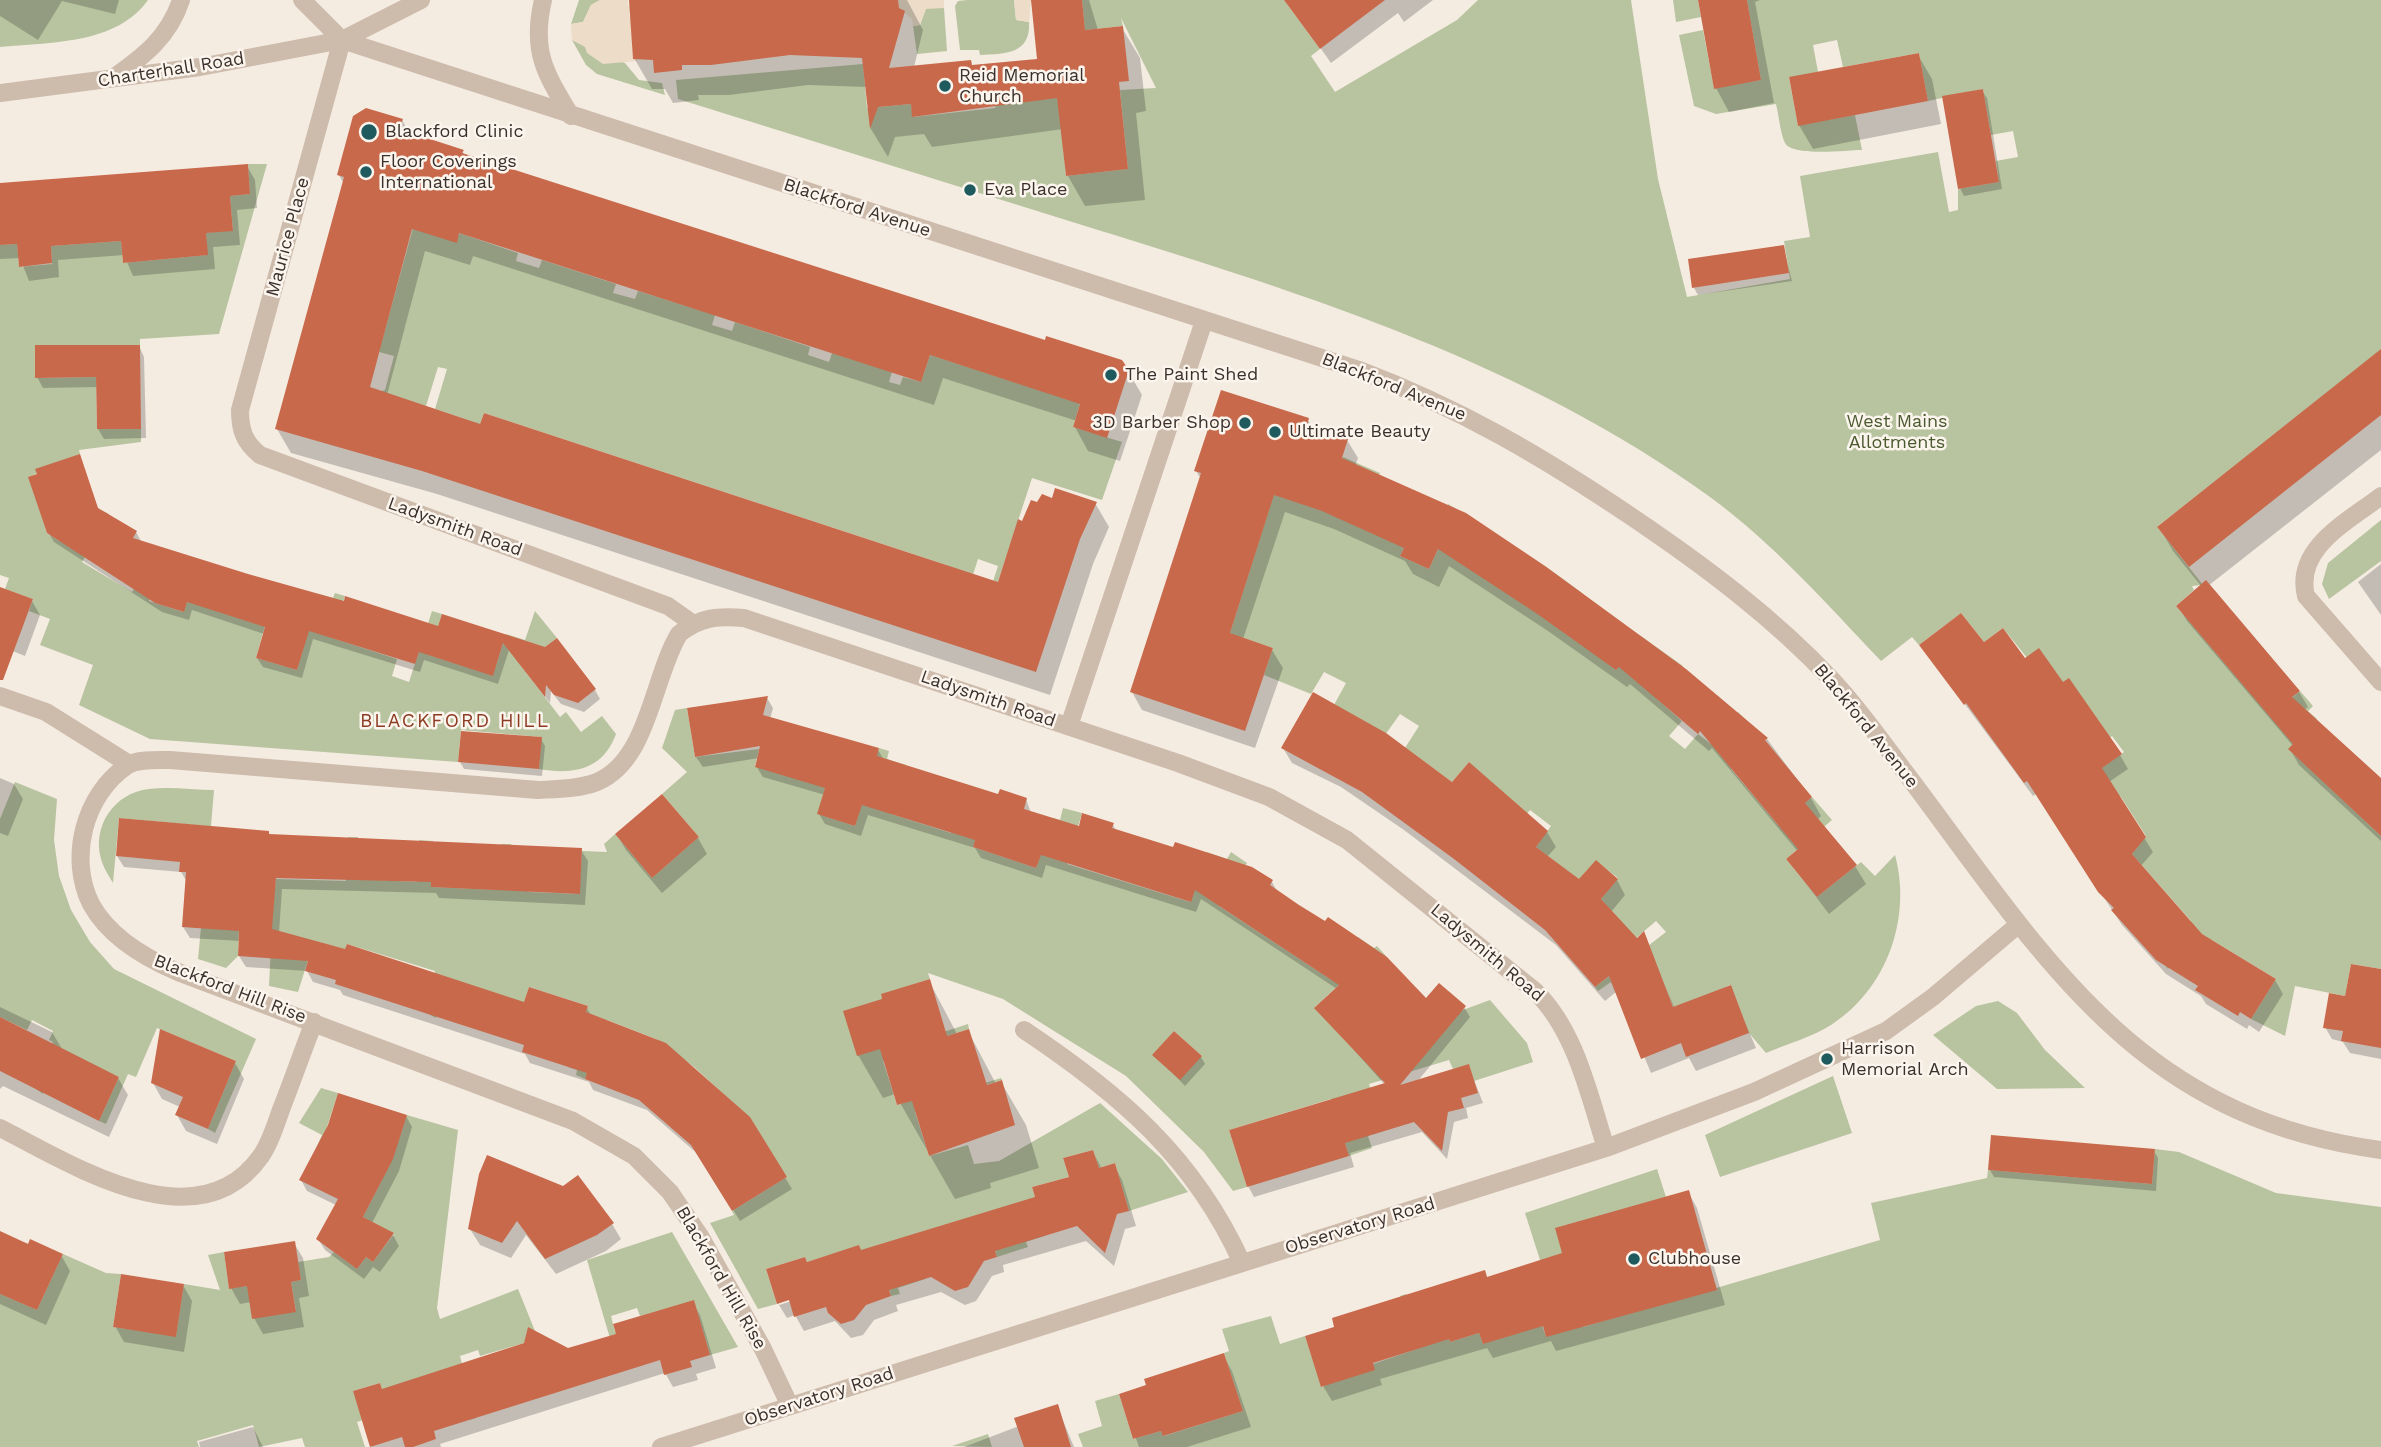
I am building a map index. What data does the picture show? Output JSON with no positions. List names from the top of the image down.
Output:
{
  "streets": {
    "street": [
      "Charterhall Road",
      "Blackford Avenue",
      "Maurice Place",
      "Ladysmith Road",
      "Blackford Hill Rise",
      "Observatory Road"
    ]
  },
  "crossings": [
    ["Charterhall Road", "Blackford Avenue"],
    ["Charterhall Road", "Maurice Place"],
    ["Blackford Avenue", "Maurice Place"],
    ["Blackford Avenue", "Observatory Road"],
    ["Maurice Place", "Ladysmith Road"],
    ["Ladysmith Road", "Observatory Road"],
    ["Blackford Hill Rise", "Observatory Road"]
  ],
  "districts": ["BLACKFORD HILL"],
  "parks": ["West Mains Allotments"],
  "places": [
    "Reid Memorial Church",
    "Blackford Clinic",
    "Floor Coverings International",
    "Eva Place",
    "The Paint Shed",
    "3D Barber Shop",
    "Ultimate Beauty",
    "Harrison Memorial Arch",
    "Clubhouse"
  ]
}
